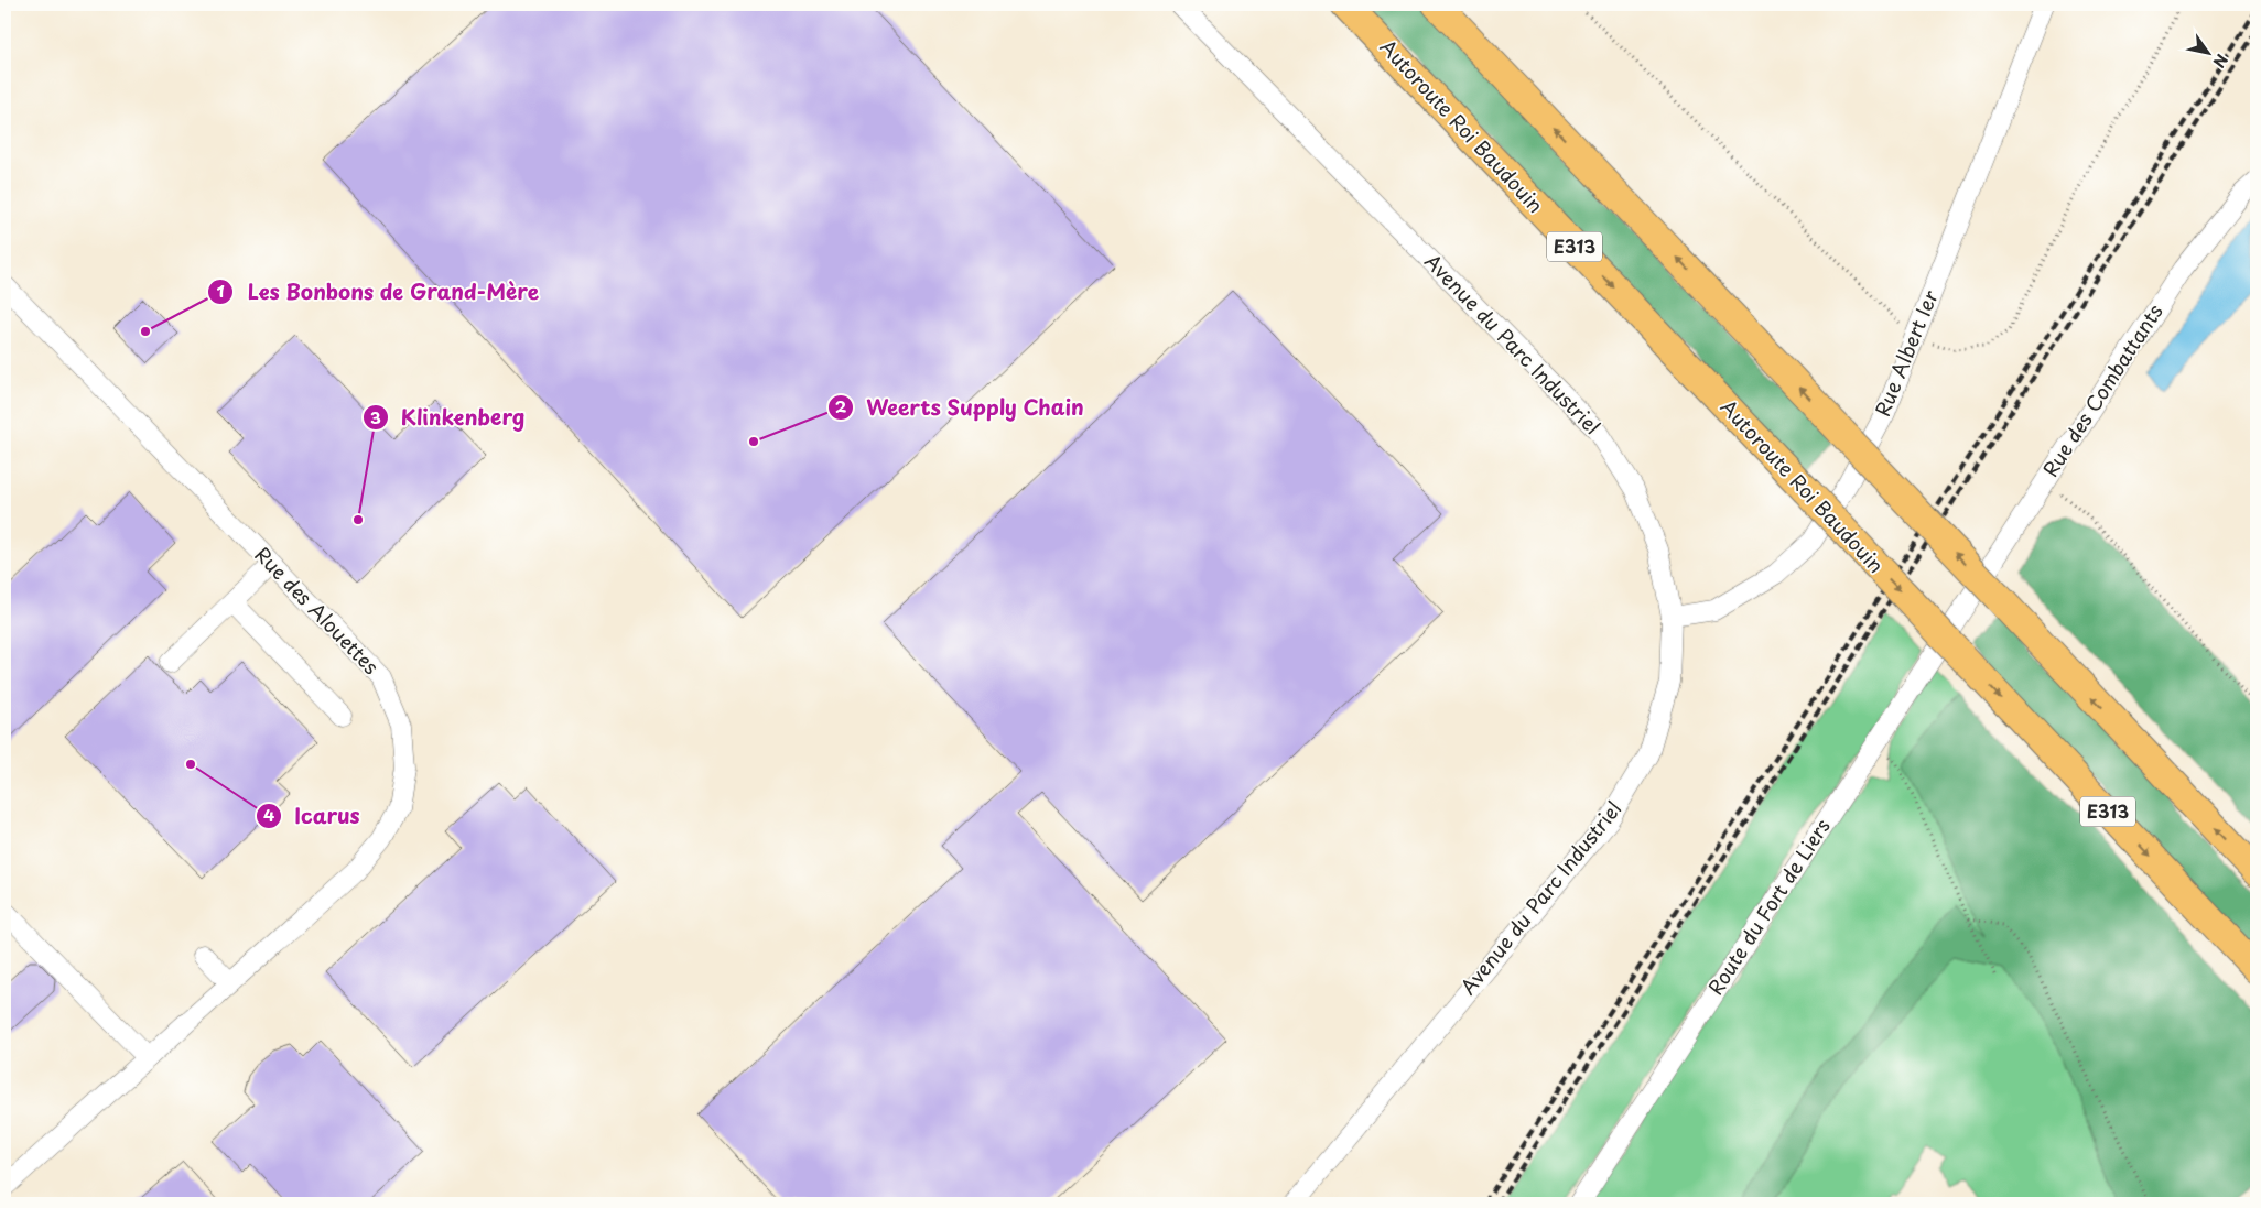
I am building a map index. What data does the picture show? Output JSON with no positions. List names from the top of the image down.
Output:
{
  "streets": {
    "highway": ["Autoroute Roi Baudouin", "E313"],
    "street": [
      "Avenue du Parc Industriel",
      "Rue Albert Ier",
      "Rue des Combattants",
      "Rue des Alouettes",
      "Route du Fort de Liers"
    ]
  },
  "crossings": [
    ["Avenue du Parc Industriel", "Rue Albert Ier"],
    ["Rue des Combattants", "Route du Fort de Liers"]
  ],
  "places": [
    "Les Bonbons de Grand-Mère",
    "Weerts Supply Chain",
    "Klinkenberg",
    "Icarus"
  ],
  "north": "bottom right"
}
